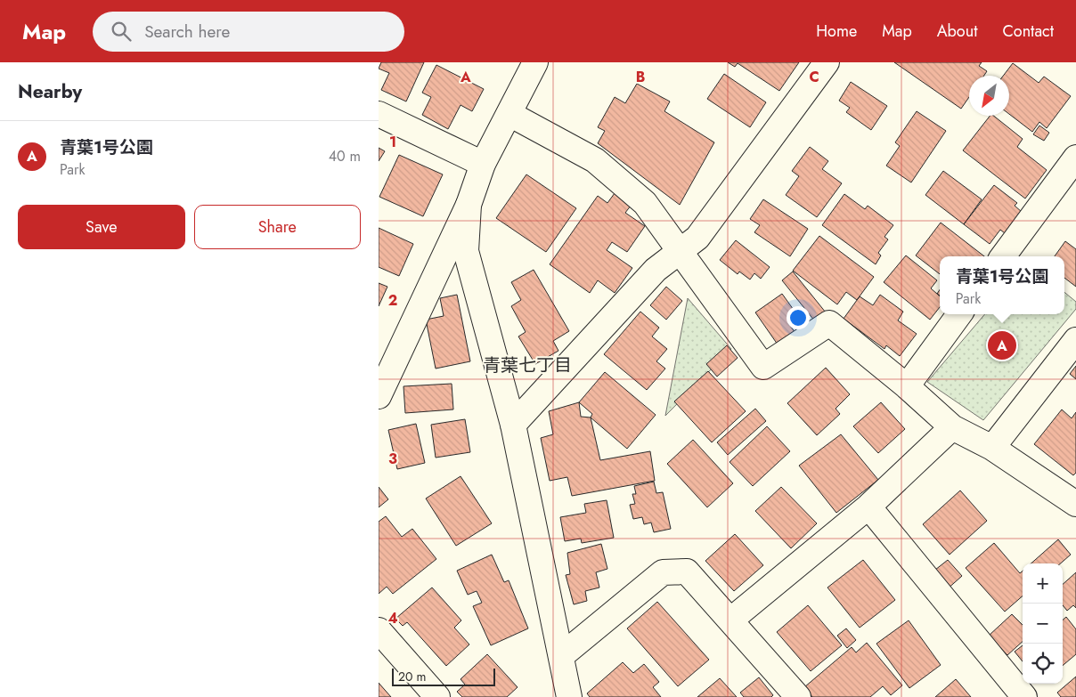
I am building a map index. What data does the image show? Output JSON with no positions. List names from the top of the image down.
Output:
{
  "districts": ["青葉七丁目"],
  "scale_bar": "20 m",
  "north": "bottom left",
  "page": {
    "header": "Map",
    "search": "Search here",
    "nav": [
      "Home",
      "Map",
      "About",
      "Contact"
    ],
    "heading": "Nearby",
    "list": [
      {
        "mark": "A",
        "name": "青葉1号公園",
        "note": "Park",
        "value": "40 m"
      }
    ],
    "buttons": ["Save", "Share"],
    "popup": ["青葉1号公園", "Park"],
    "pins": "A",
    "map_buttons": ["+", "−"],
    "scale": "20 m"
  },
  "grid": {
    "columns": ["A", "B", "C"],
    "rows": [
      "1",
      "2",
      "3",
      "4"
    ]
  }
}
